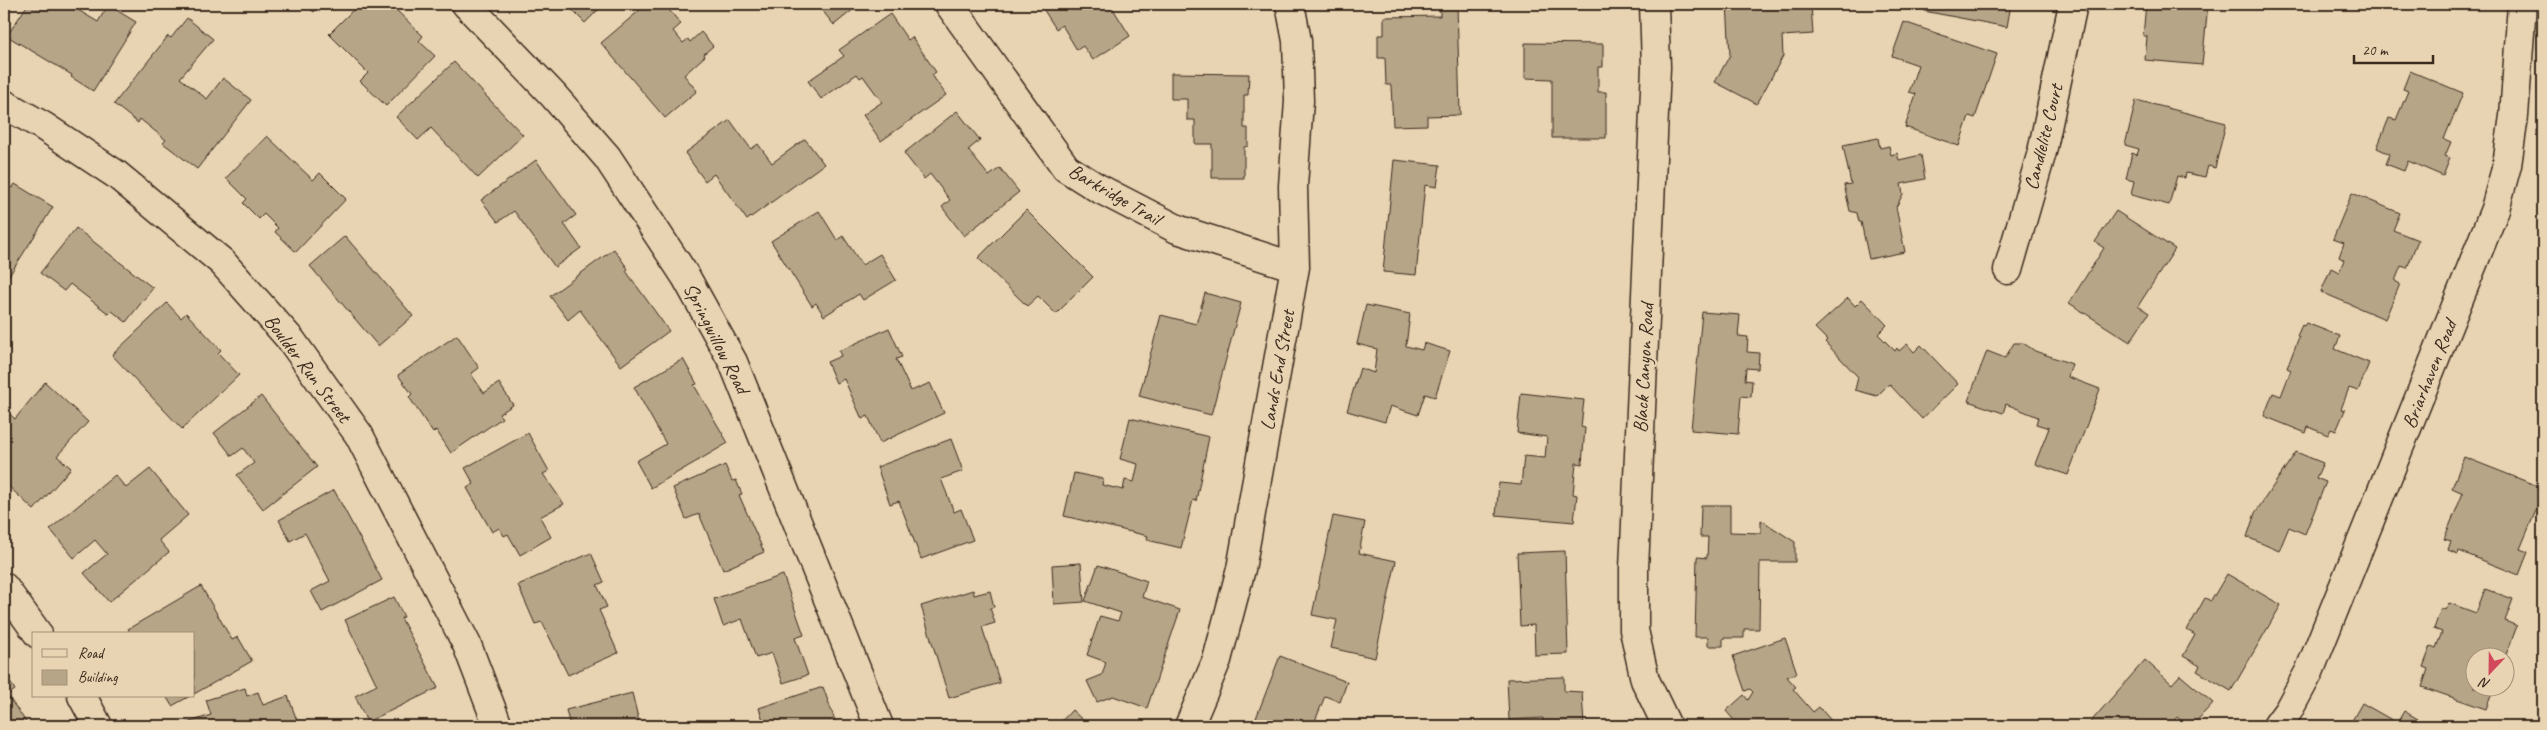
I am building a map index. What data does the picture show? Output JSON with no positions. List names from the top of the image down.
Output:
{
  "streets": {
    "street": [
      "Candlelite Court",
      "Barkridge Trail",
      "Springwillow Road",
      "Boulder Run Street",
      "Black Canyon Road",
      "Lands End Street",
      "Briarhaven Road"
    ]
  },
  "crossings": [
    ["Barkridge Trail", "Lands End Street"]
  ],
  "legend": ["Road", "Building"],
  "scale_bar": "20 m",
  "north": "bottom"
}
